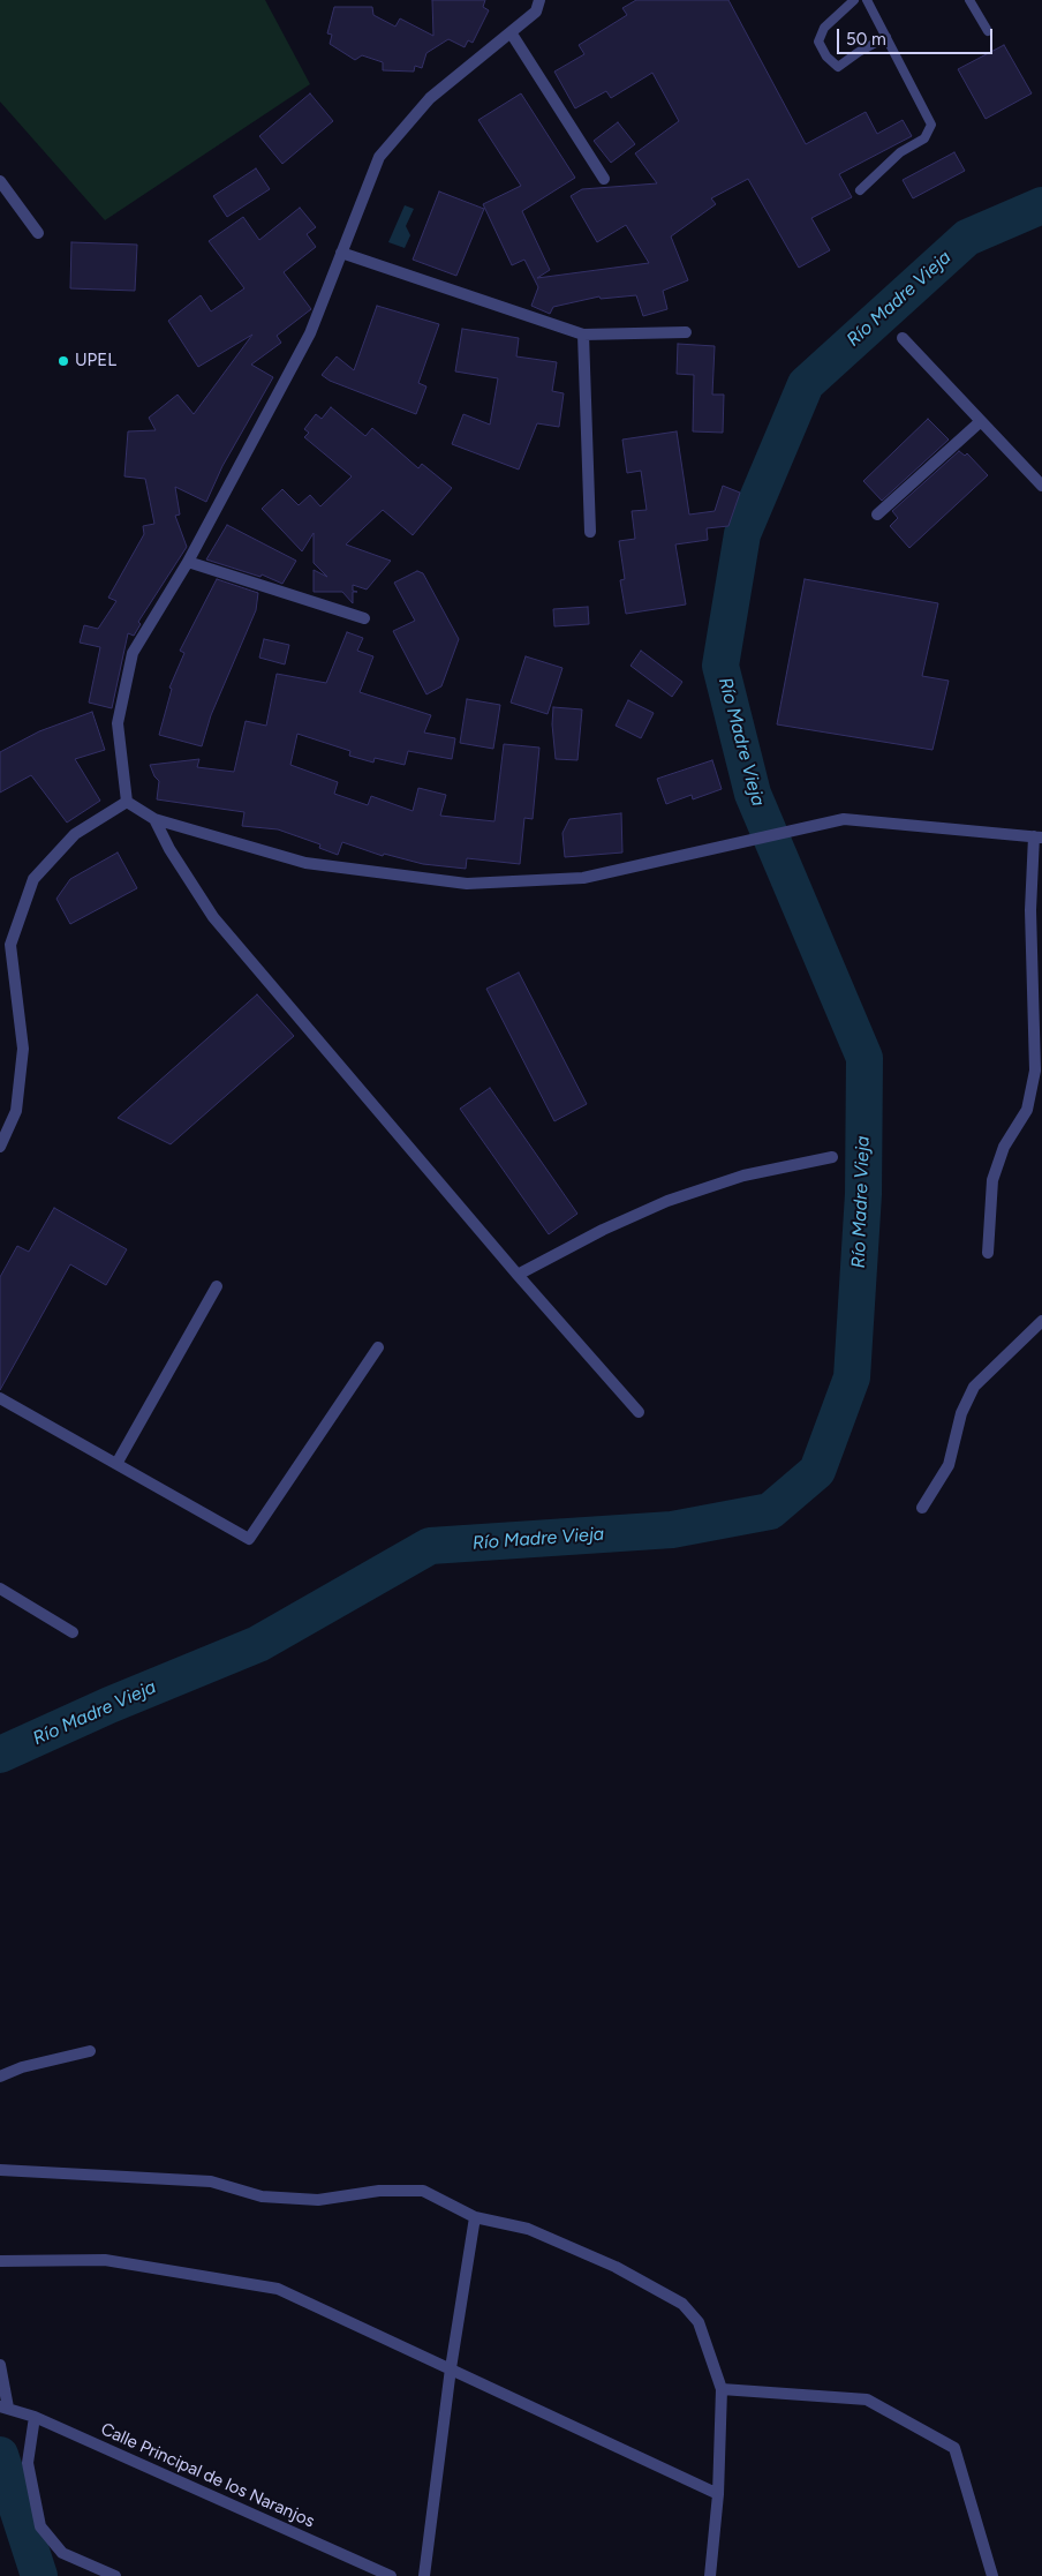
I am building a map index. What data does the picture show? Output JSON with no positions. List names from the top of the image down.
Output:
{
  "streets": {
    "street": ["Calle Principal de los Naranjos"]
  },
  "water": ["Río Madre Vieja"],
  "places": ["UPEL"],
  "scale_bar": "50 m"
}
